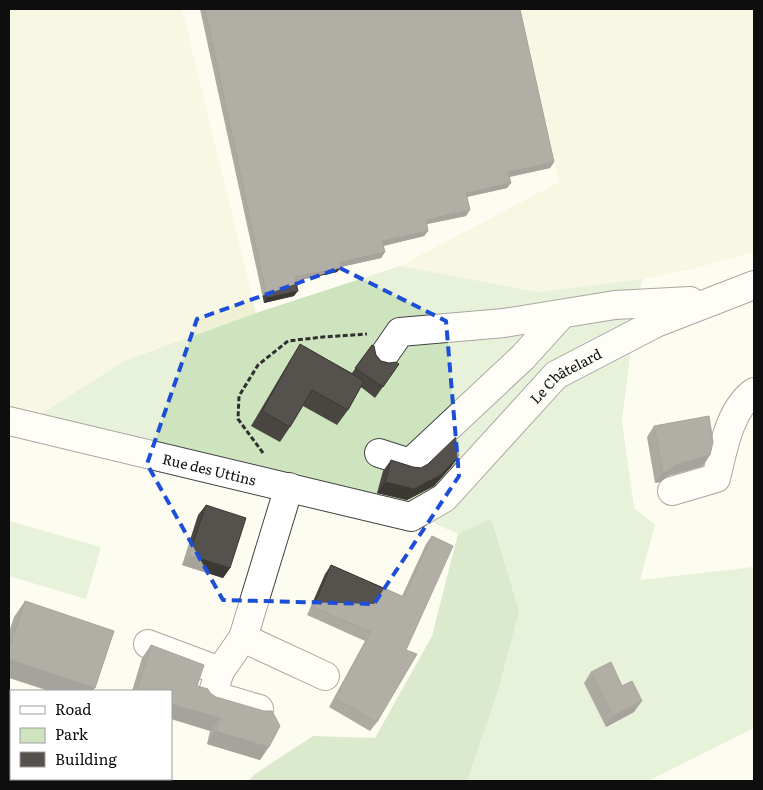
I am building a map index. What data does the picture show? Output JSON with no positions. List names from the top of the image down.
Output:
{
  "streets": {
    "street": ["Le Châtelard", "Rue des Uttins"]
  },
  "crossings": [
    ["Le Châtelard", "Rue des Uttins"]
  ],
  "legend": ["Road", "Park", "Building"]
}
